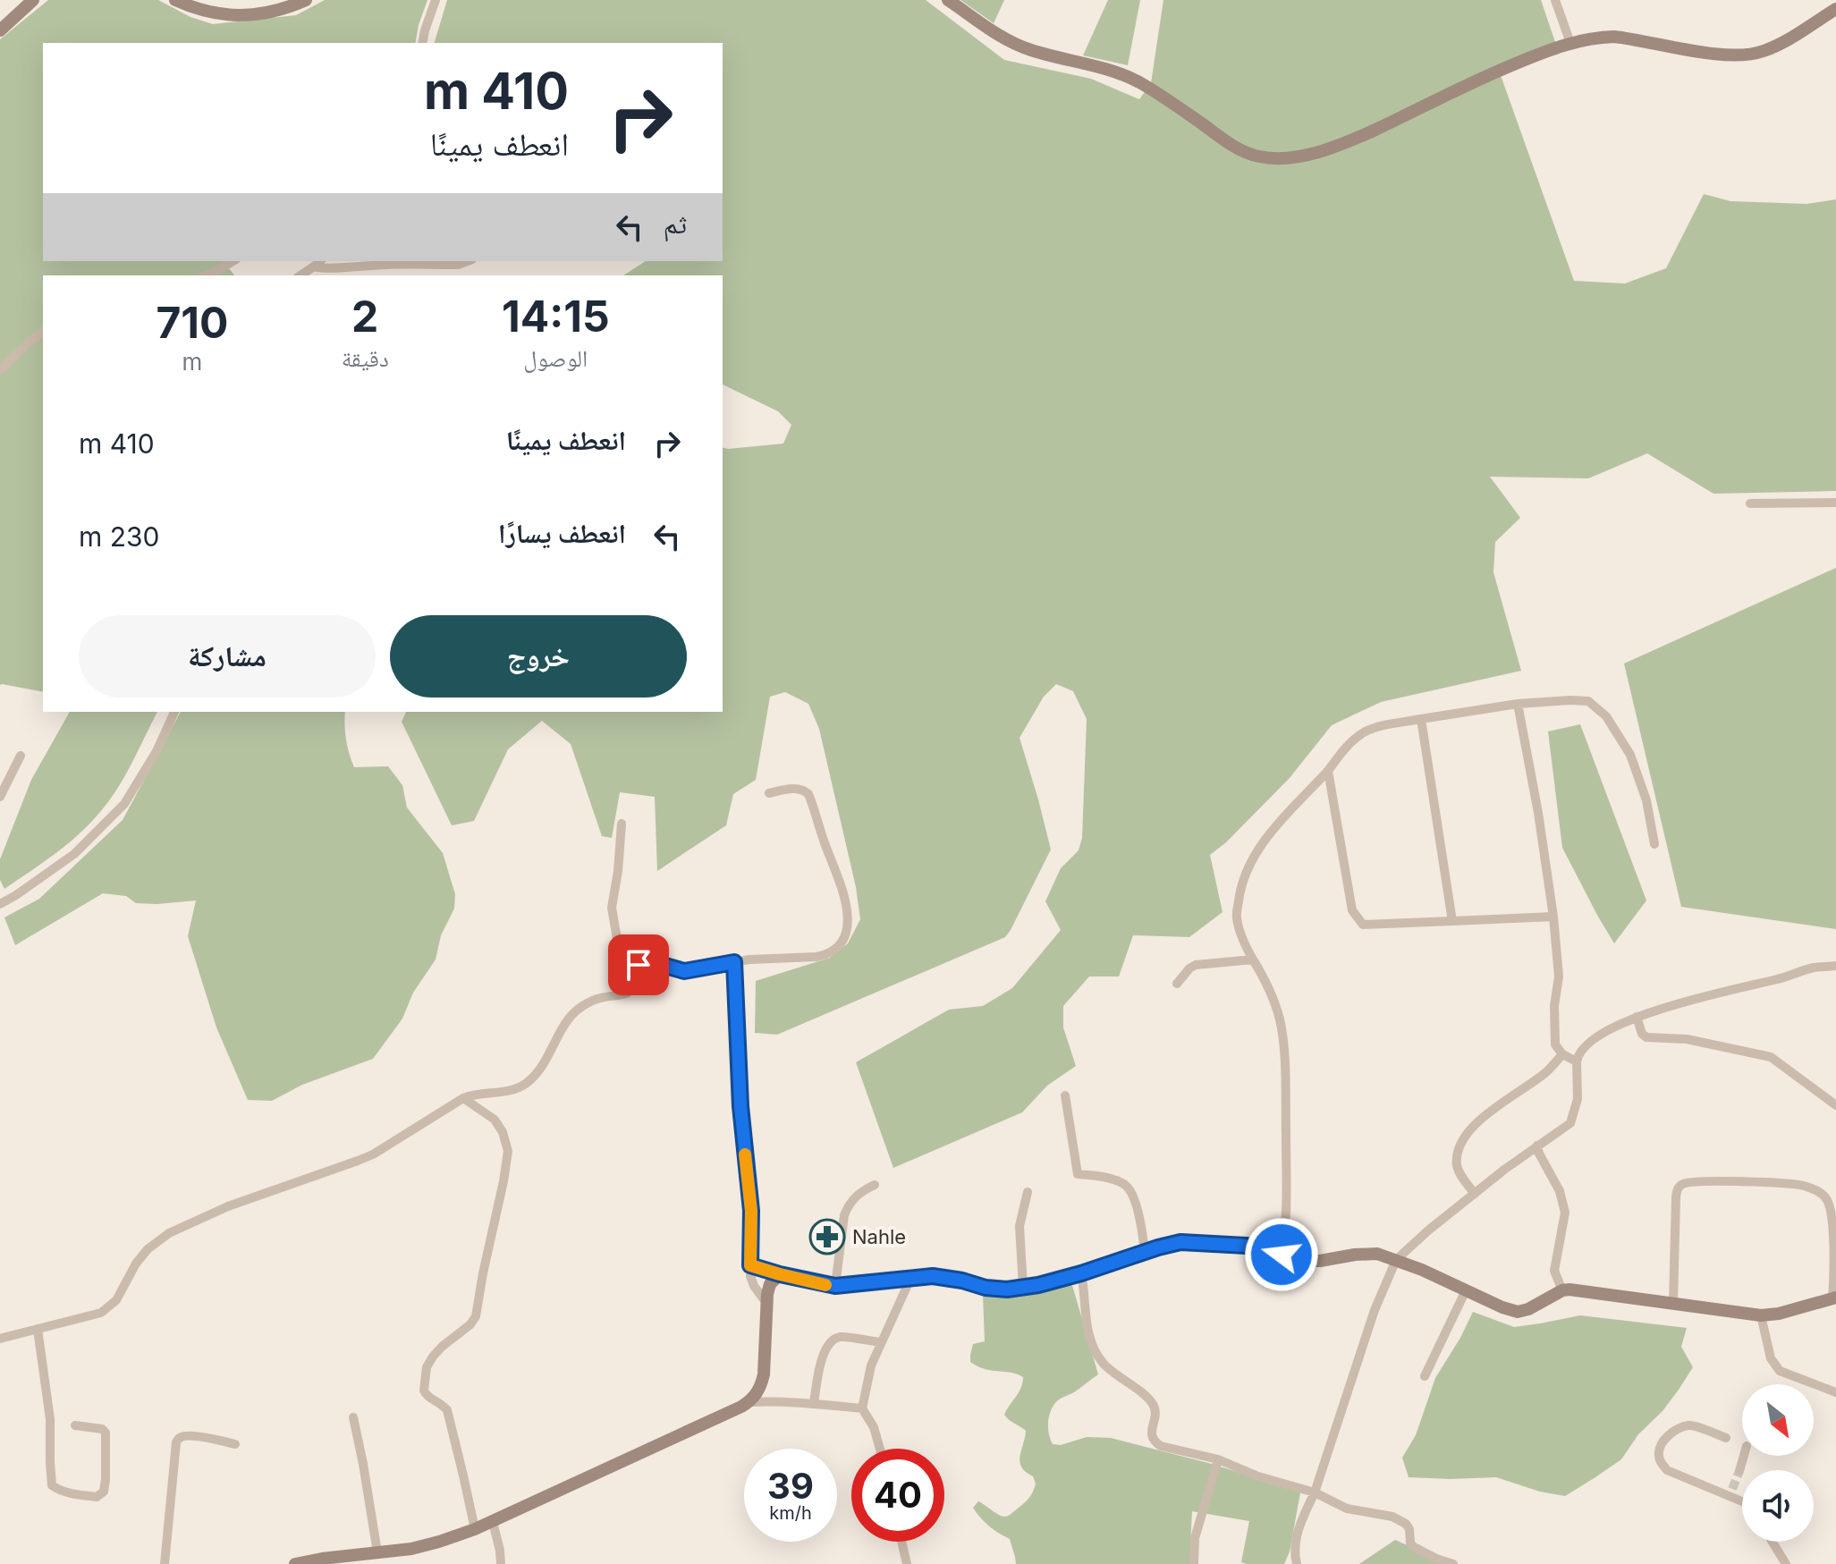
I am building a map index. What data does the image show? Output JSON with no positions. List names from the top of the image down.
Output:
{
  "places": {
    "pharmacy": ["Nahle"]
  },
  "north": "bottom right",
  "page": {
    "turn": ["410 m", "انعطف يمينًا"],
    "then": "ثم",
    "eta": [
      "14:15",
      "الوصول",
      "2",
      "دقيقة",
      "710",
      "m"
    ],
    "list": [
      {
        "name": "انعطف يمينًا",
        "value": "410 m"
      },
      {
        "name": "انعطف يسارًا",
        "value": "230 m"
      }
    ],
    "buttons": ["خروج", "مشاركة"],
    "speed": "39 km/h",
    "limit": "40"
  }
}
